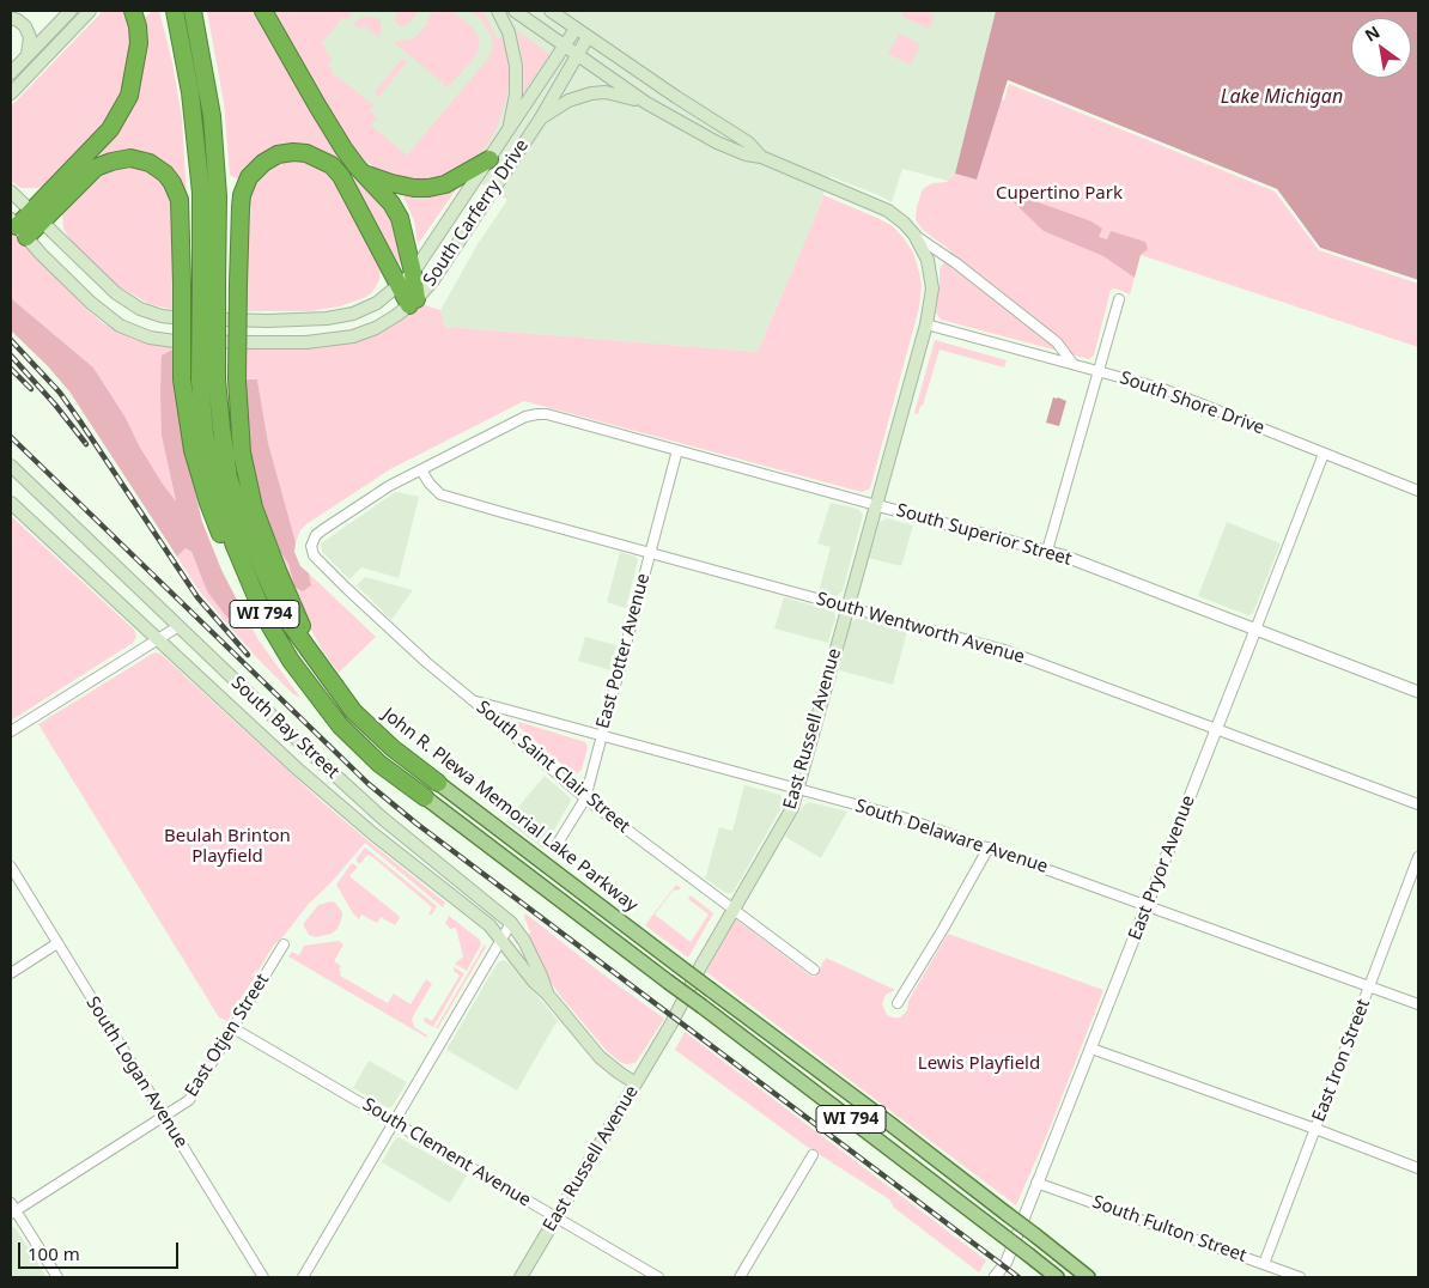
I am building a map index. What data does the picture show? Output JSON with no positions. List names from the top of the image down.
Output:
{
  "streets": {
    "highway": ["WI 794", "John R. Plewa Memorial Lake Parkway"],
    "main road": ["South Carferry Drive", "South Bay Street", "East Russell Avenue"],
    "street": [
      "South Shore Drive",
      "South Superior Street",
      "South Wentworth Avenue",
      "East Potter Avenue",
      "South Saint Clair Street",
      "South Delaware Avenue",
      "East Pryor Avenue",
      "East Otjen Street",
      "East Iron Street",
      "South Logan Avenue",
      "South Clement Avenue",
      "South Fulton Street"
    ]
  },
  "crossings": [
    ["South Shore Drive", "East Russell Avenue"],
    ["South Shore Drive", "East Pryor Avenue"],
    ["South Superior Street", "South Wentworth Avenue"],
    ["South Superior Street", "East Potter Avenue"],
    ["South Superior Street", "East Russell Avenue"],
    ["South Superior Street", "South Saint Clair Street"],
    ["South Superior Street", "East Pryor Avenue"],
    ["South Wentworth Avenue", "East Potter Avenue"],
    ["South Wentworth Avenue", "East Russell Avenue"],
    ["South Wentworth Avenue", "South Saint Clair Street"],
    ["South Wentworth Avenue", "East Pryor Avenue"],
    ["East Potter Avenue", "South Saint Clair Street"],
    ["East Potter Avenue", "South Delaware Avenue"],
    ["South Bay Street", "East Russell Avenue"],
    ["East Russell Avenue", "South Saint Clair Street"],
    ["East Russell Avenue", "South Delaware Avenue"],
    ["East Russell Avenue", "South Clement Avenue"],
    ["South Saint Clair Street", "South Delaware Avenue"],
    ["South Delaware Avenue", "East Pryor Avenue"],
    ["South Delaware Avenue", "East Iron Street"],
    ["East Pryor Avenue", "South Fulton Street"],
    ["East Otjen Street", "South Logan Avenue"],
    ["East Otjen Street", "South Clement Avenue"],
    ["East Iron Street", "South Fulton Street"]
  ],
  "water": ["Lake Michigan"],
  "parks": ["Cupertino Park", "Beulah Brinton Playfield", "Lewis Playfield"],
  "scale_bar": "100 m",
  "north": "top left"
}
